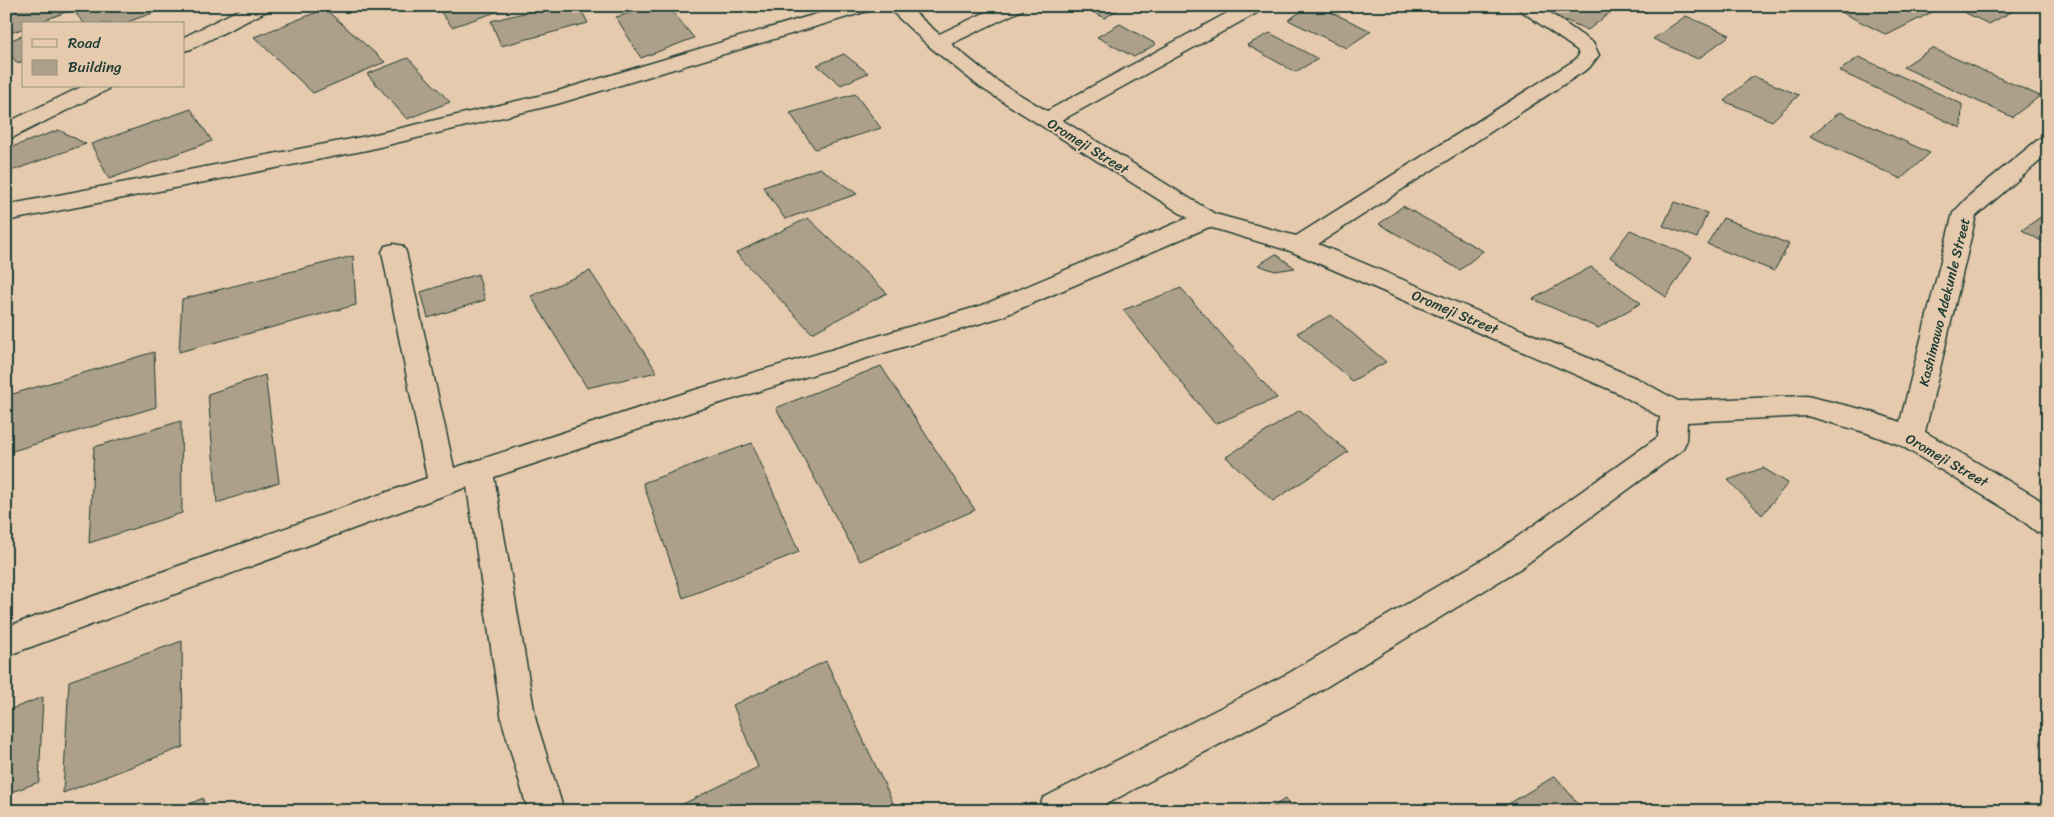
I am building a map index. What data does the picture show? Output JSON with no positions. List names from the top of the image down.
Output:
{
  "streets": {
    "street": ["Oromeji Street", "Kashimawo Adekunle Street"]
  },
  "crossings": [
    ["Oromeji Street", "Kashimawo Adekunle Street"]
  ],
  "legend": ["Road", "Building"]
}
